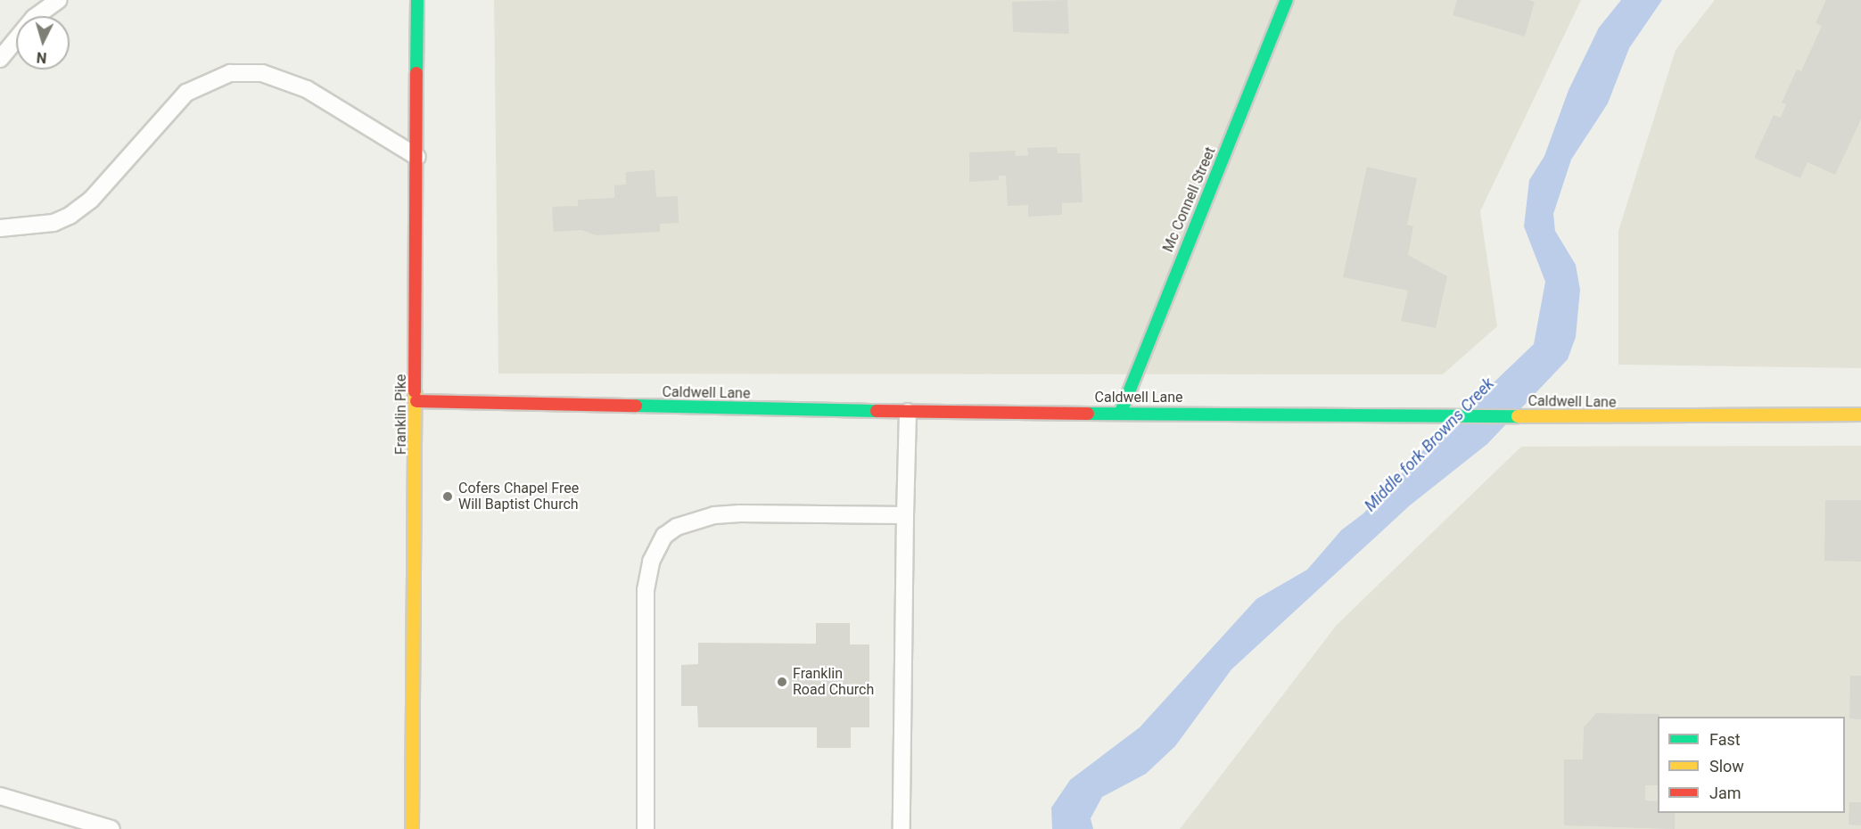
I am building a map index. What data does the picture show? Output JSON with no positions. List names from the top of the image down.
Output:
{
  "streets": {
    "street": ["Mc Connell Street", "Caldwell Lane", "Franklin Pike"]
  },
  "crossings": [
    ["Mc Connell Street", "Caldwell Lane"],
    ["Caldwell Lane", "Franklin Pike"]
  ],
  "water": ["Middle fork Browns Creek"],
  "places": ["Cofers Chapel Free Will Baptist Church", "Franklin Road Church"],
  "legend": ["Fast", "Slow", "Jam"],
  "north": "bottom"
}
